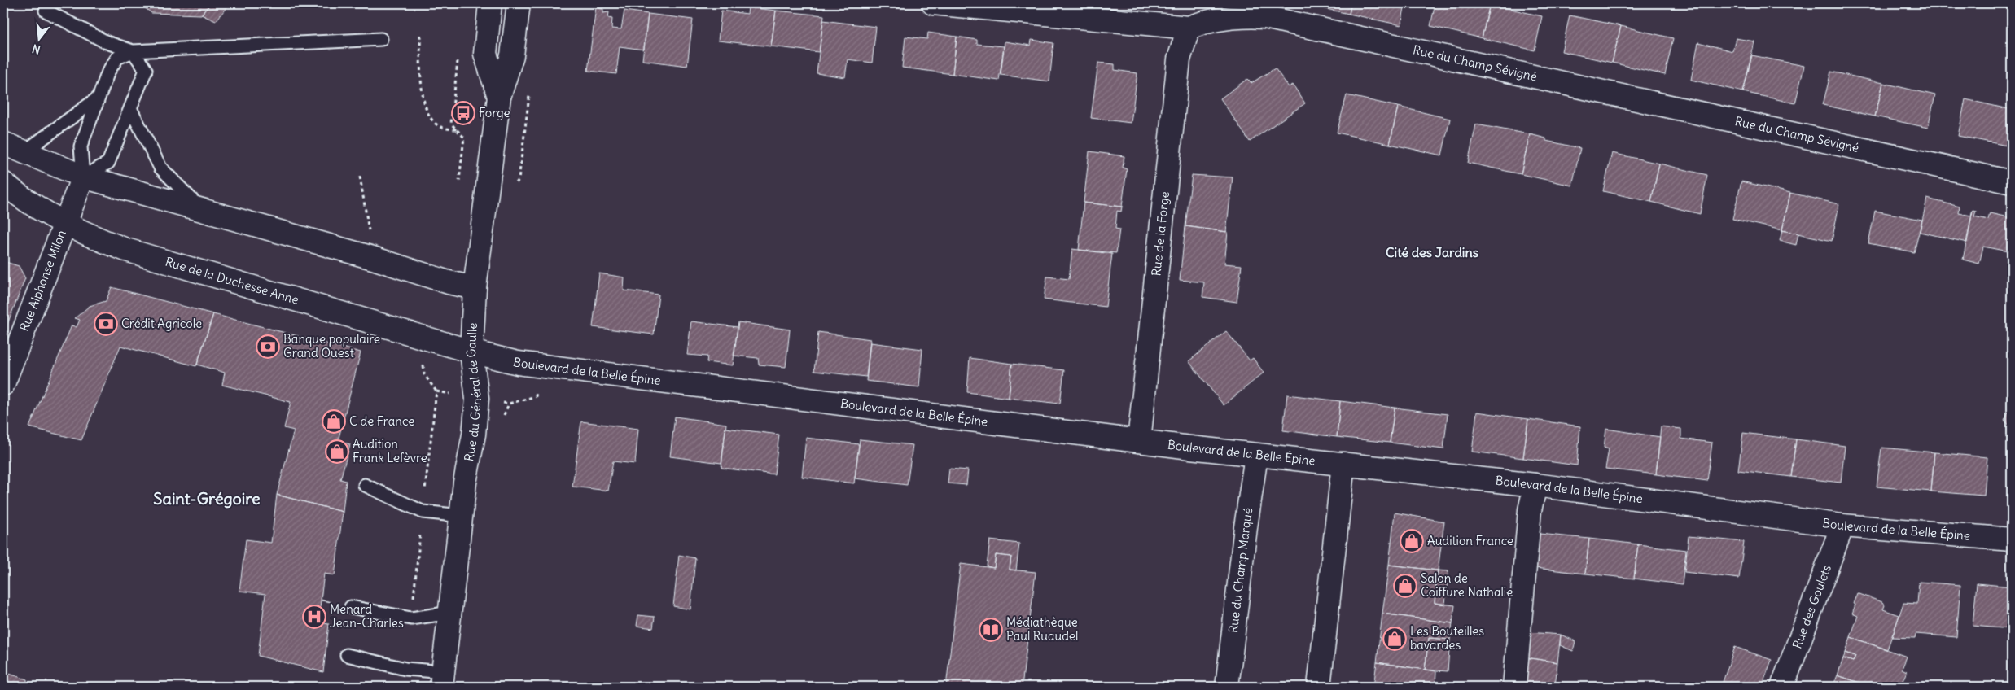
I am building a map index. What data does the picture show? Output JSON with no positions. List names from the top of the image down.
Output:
{
  "streets": {
    "street": [
      "Rue du Champ Sévigné",
      "Rue de la Forge",
      "Rue Alphonse Milon",
      "Rue de la Duchesse Anne",
      "Boulevard de la Belle Épine",
      "Rue du Général de Gaulle",
      "Rue du Champ Marqué",
      "Rue des Goulets"
    ]
  },
  "crossings": [
    ["Rue du Champ Sévigné", "Rue de la Forge"],
    ["Rue de la Forge", "Boulevard de la Belle Épine"],
    ["Rue Alphonse Milon", "Rue de la Duchesse Anne"],
    ["Rue de la Duchesse Anne", "Boulevard de la Belle Épine"],
    ["Rue de la Duchesse Anne", "Rue du Général de Gaulle"],
    ["Boulevard de la Belle Épine", "Rue du Général de Gaulle"],
    ["Boulevard de la Belle Épine", "Rue du Champ Marqué"],
    ["Boulevard de la Belle Épine", "Rue des Goulets"]
  ],
  "districts": ["Cité des Jardins", "Saint-Grégoire"],
  "places": {
    "bus stop": ["Forge"],
    "bank": ["Crédit Agricole", "Banque populaire Grand Ouest"],
    "shop": [
      "C de France",
      "Audition Frank Lefèvre",
      "Audition France",
      "Salon de Coiffure Nathalie",
      "Les Bouteilles bavardes"
    ],
    "hospital": ["Menard Jean-Charles"],
    "library": ["Médiathèque Paul Ruaudel"]
  },
  "north": "bottom"
}
